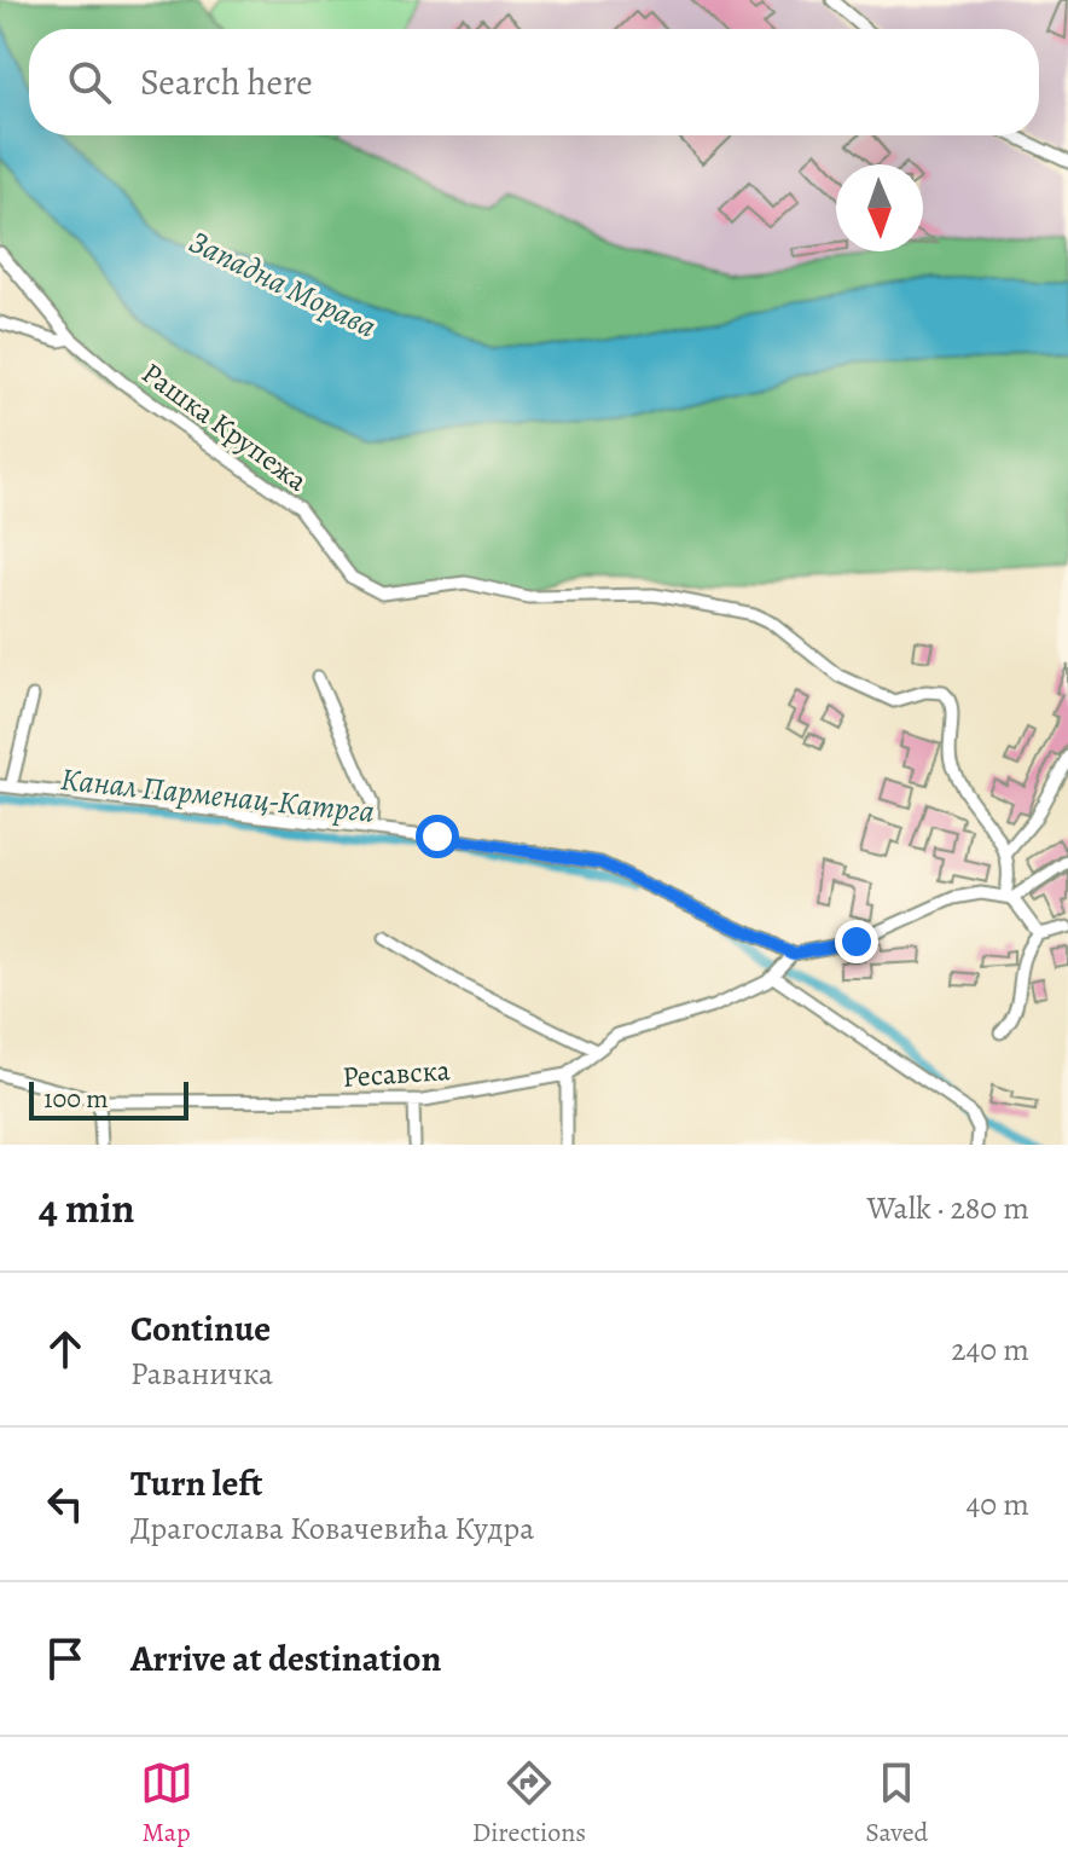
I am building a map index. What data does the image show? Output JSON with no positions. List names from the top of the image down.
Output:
{
  "streets": {
    "street": ["Рашка Крупежа", "Ресавска"]
  },
  "water": ["Западна Морава", "Канал Парменац-Катрга"],
  "scale_bar": "100 m",
  "north": "bottom",
  "page": {
    "search": "Search here",
    "scale": "100 m",
    "heading": ["4 min", "Walk · 280 m"],
    "list": [
      ["Continue", "Раваничка", "240 m"],
      ["Turn left", "Драгослава Ковачевића Кудра", "40 m"],
      "Arrive at destination"
    ],
    "nav": ["Map", "Directions", "Saved"]
  }
}
